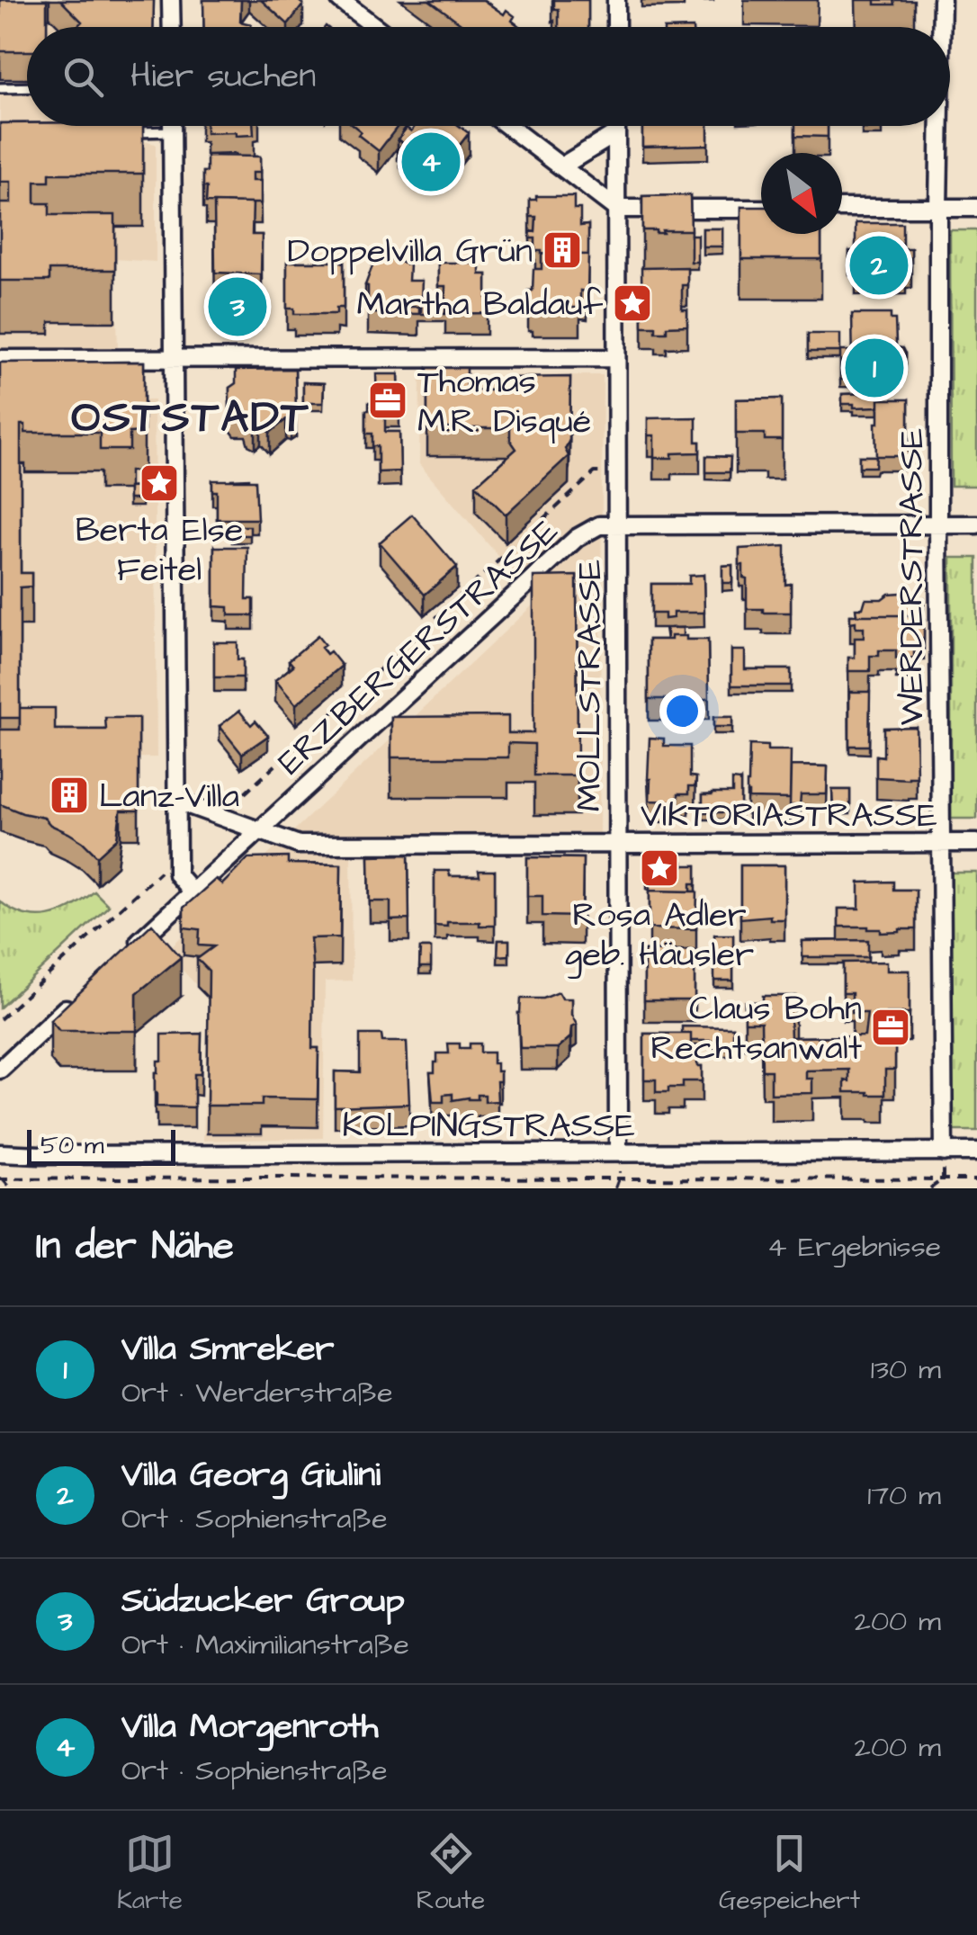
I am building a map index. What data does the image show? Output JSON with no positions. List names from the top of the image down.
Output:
{
  "streets": {
    "street": [
      "WERDERSTRASSE",
      "ERZBERGERSTRASSE",
      "MOLLSTRASSE",
      "VIKTORIASTRASSE",
      "KOLPINGSTRASSE"
    ]
  },
  "crossings": [
    ["WERDERSTRASSE", "ERZBERGERSTRASSE"],
    ["WERDERSTRASSE", "VIKTORIASTRASSE"],
    ["WERDERSTRASSE", "KOLPINGSTRASSE"],
    ["ERZBERGERSTRASSE", "MOLLSTRASSE"],
    ["ERZBERGERSTRASSE", "VIKTORIASTRASSE"],
    ["MOLLSTRASSE", "VIKTORIASTRASSE"],
    ["MOLLSTRASSE", "KOLPINGSTRASSE"]
  ],
  "districts": ["OSTSTADT"],
  "places": {
    "building": ["Doppelvilla Grün", "Lanz-Villa"],
    "place": ["Martha Baldauf", "Berta Else Feitel", "Rosa Adler geb. Häusler"],
    "office": ["Thomas M.R. Disqué", "Claus Bohn Rechtsanwalt"]
  },
  "scale_bar": "50 m",
  "north": "bottom right",
  "page": {
    "search": "Hier suchen",
    "pins": [
      "4",
      "2",
      "3",
      "1"
    ],
    "scale": "50 m",
    "heading": ["In der Nähe", "4 Ergebnisse"],
    "list": [
      {
        "mark": "1",
        "name": "Villa Smreker",
        "note": "Ort · Werderstraße",
        "value": "130 m"
      },
      {
        "mark": "2",
        "name": "Villa Georg Giulini",
        "note": "Ort · Sophienstraße",
        "value": "170 m"
      },
      {
        "mark": "3",
        "name": "Südzucker Group",
        "note": "Ort · Maximilianstraße",
        "value": "200 m"
      },
      {
        "mark": "4",
        "name": "Villa Morgenroth",
        "note": "Ort · Sophienstraße",
        "value": "200 m"
      }
    ],
    "nav": ["Karte", "Route", "Gespeichert"]
  }
}
